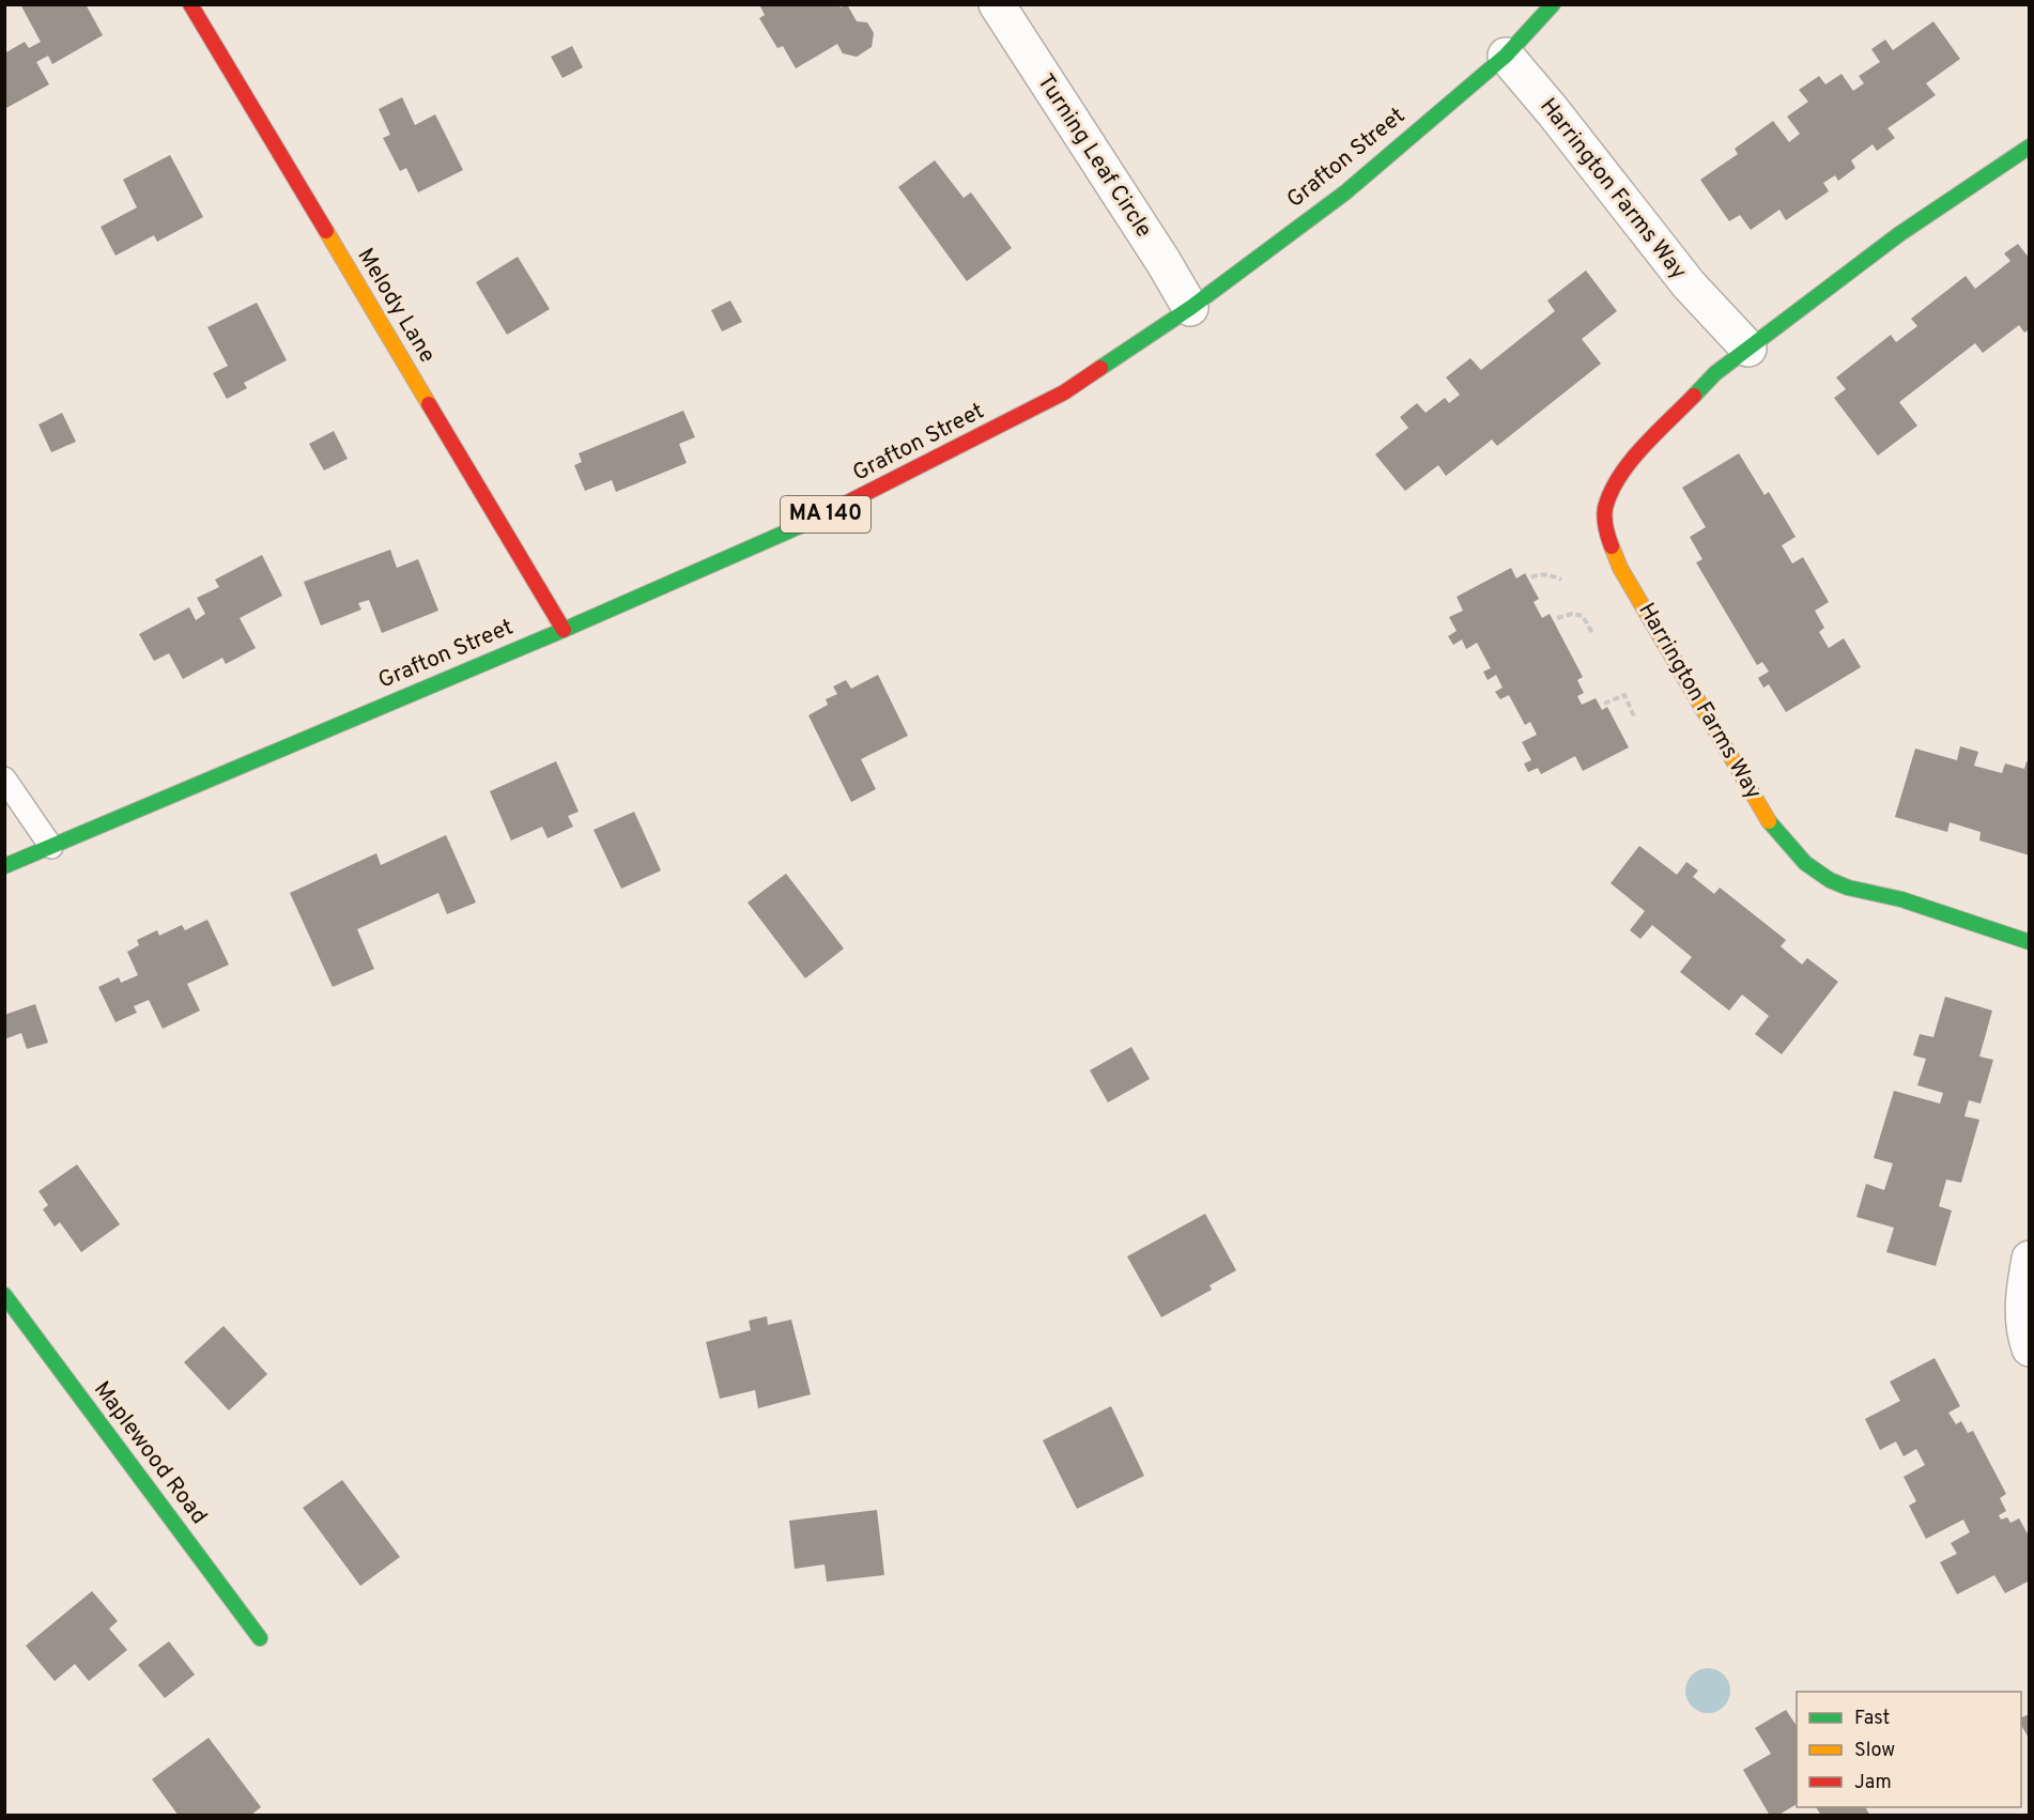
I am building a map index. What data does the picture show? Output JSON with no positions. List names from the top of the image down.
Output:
{
  "streets": {
    "street": [
      "Turning Leaf Circle",
      "Grafton Street",
      "Harrington Farms Way",
      "Melody Lane",
      "MA 140",
      "Maplewood Road"
    ]
  },
  "crossings": [
    ["Turning Leaf Circle", "Grafton Street"],
    ["Grafton Street", "Harrington Farms Way"],
    ["Grafton Street", "Melody Lane"]
  ],
  "legend": ["Fast", "Slow", "Jam"]
}
